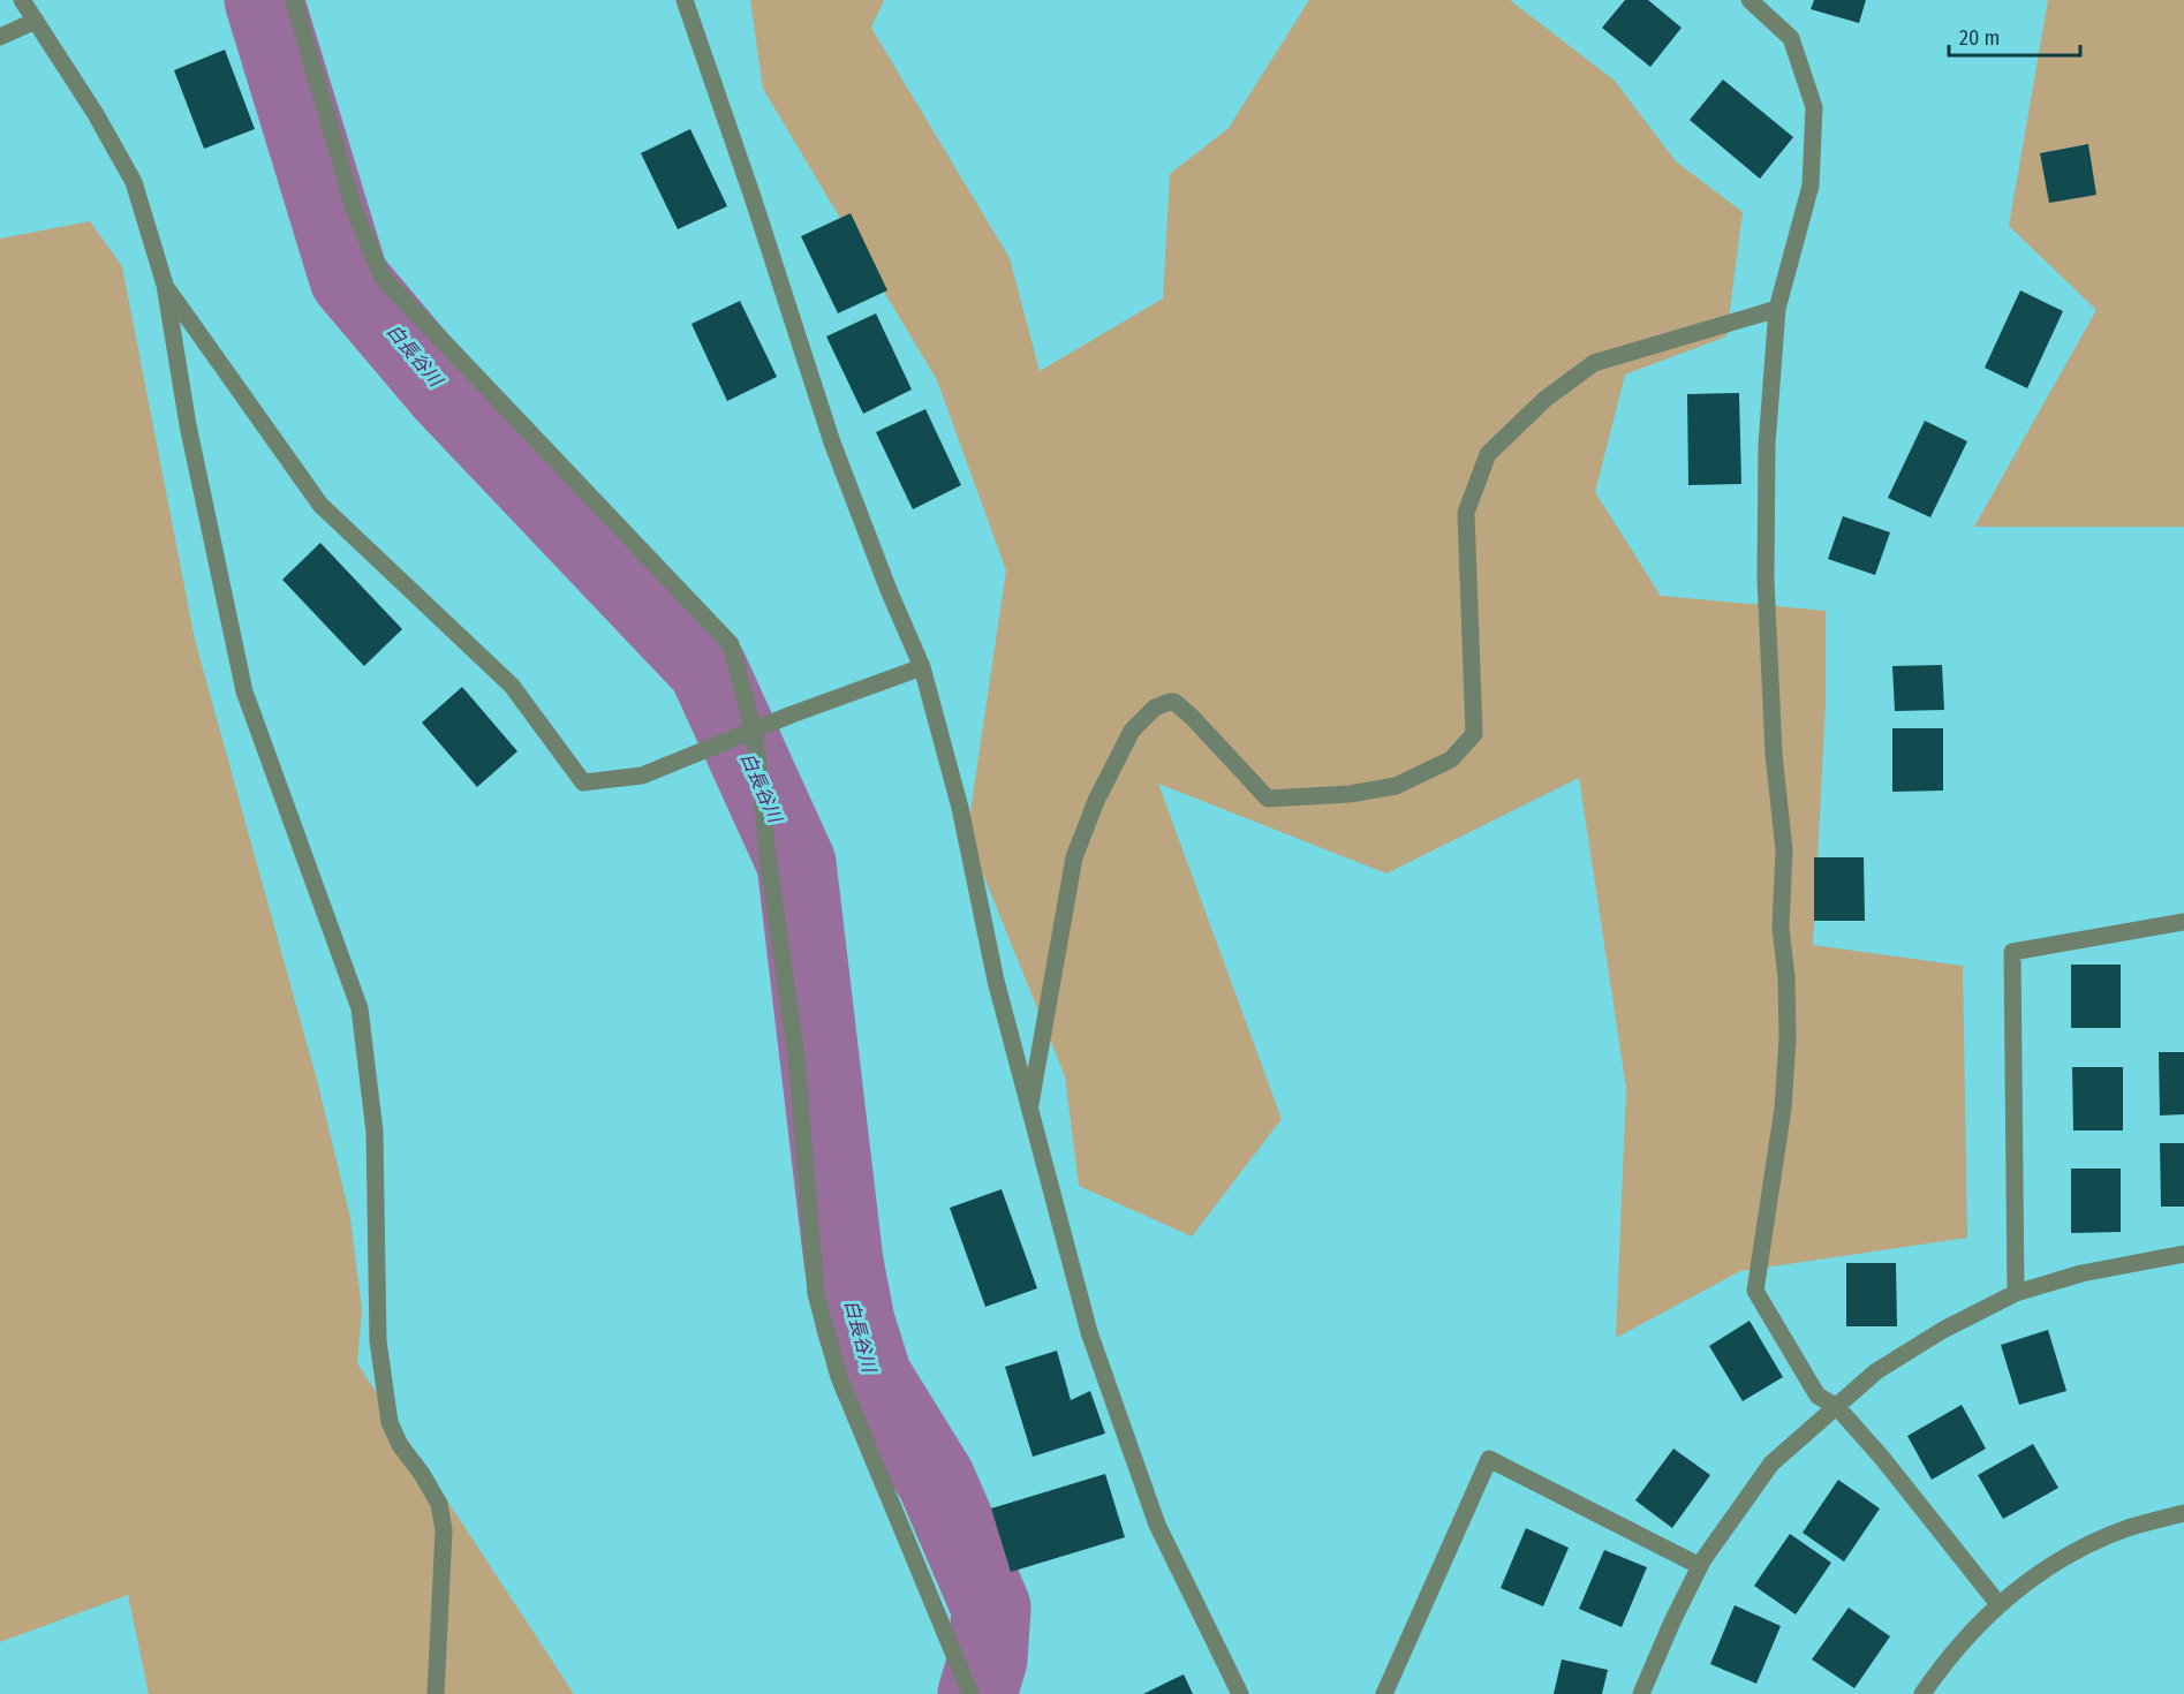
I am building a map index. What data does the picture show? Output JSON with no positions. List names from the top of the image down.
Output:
{
  "water": ["白長谷川"],
  "scale_bar": "20 m"
}
